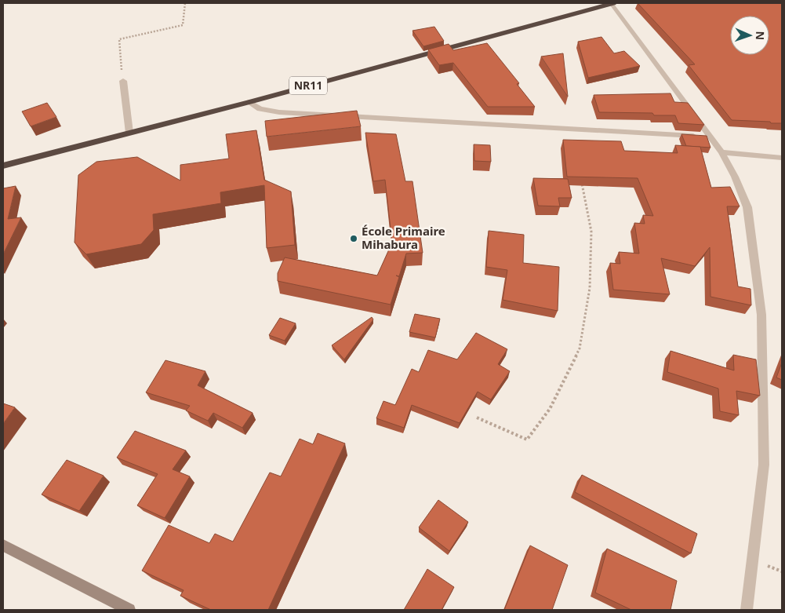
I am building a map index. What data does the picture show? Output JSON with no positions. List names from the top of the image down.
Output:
{
  "streets": {
    "highway": ["NR11"]
  },
  "places": ["École Primaire Mihabura"],
  "north": "right"
}
